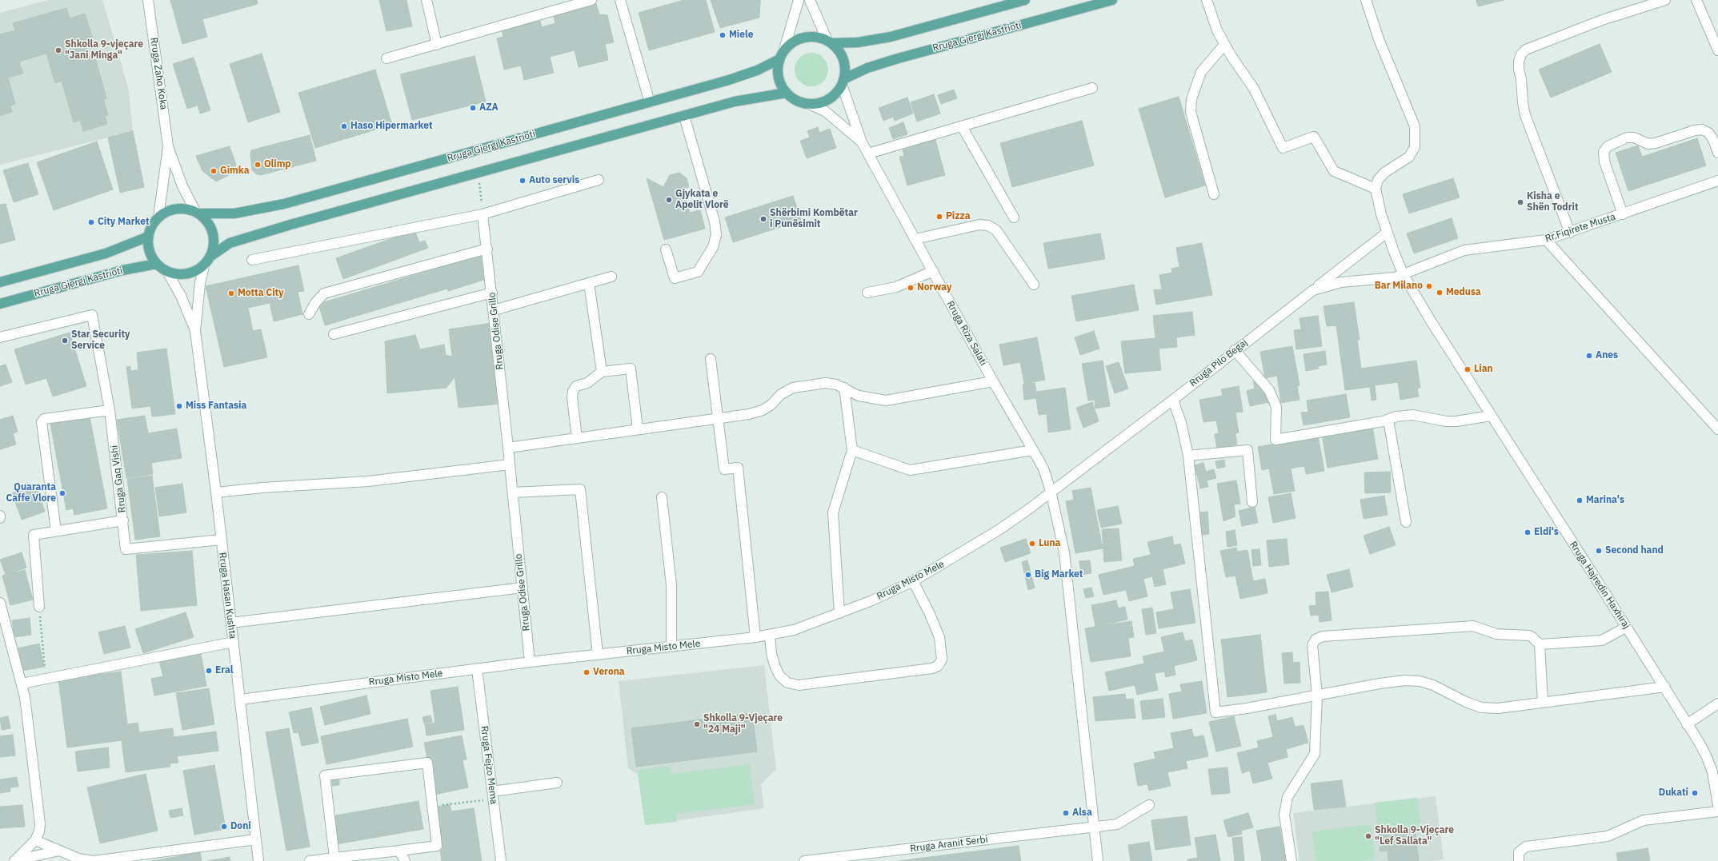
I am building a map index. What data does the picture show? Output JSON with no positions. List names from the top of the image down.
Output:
{
  "streets": {
    "main road": ["Rruga Gjergj Kastrioti"],
    "street": [
      "Rruga Zaho Koka",
      "Rr.Fiqirete Musta",
      "Rruga Odise Grillo",
      "Rruga Riza Salati",
      "Rruga Pilo Begaj",
      "Rruga Gaq Vishi",
      "Rruga Misto Mele",
      "Rruga Hajredin Haxhiraj",
      "Rruga Hasan Kushta",
      "Rruga Fejzo Mema",
      "Rruga Aranit Serbi"
    ]
  },
  "crossings": [
    ["Rr.Fiqirete Musta", "Rruga Pilo Begaj"],
    ["Rr.Fiqirete Musta", "Rruga Hajredin Haxhiraj"],
    ["Rruga Odise Grillo", "Rruga Misto Mele"],
    ["Rruga Riza Salati", "Rruga Pilo Begaj"],
    ["Rruga Riza Salati", "Rruga Misto Mele"],
    ["Rruga Riza Salati", "Rruga Aranit Serbi"],
    ["Rruga Pilo Begaj", "Rruga Misto Mele"],
    ["Rruga Pilo Begaj", "Rruga Hajredin Haxhiraj"],
    ["Rruga Gaq Vishi", "Rruga Hasan Kushta"],
    ["Rruga Misto Mele", "Rruga Hasan Kushta"],
    ["Rruga Misto Mele", "Rruga Fejzo Mema"]
  ],
  "places": [
    "Miele",
    "Shkolla 9-vjeçare \"Jani Minga\"",
    "AZA",
    "Haso Hipermarket",
    "Olimp",
    "Gimka",
    "Auto servis",
    "Gjykata e Apelit Vlorë",
    "Kisha e Shën Todrit",
    "Pizza",
    "Shërbimi Kombëtar i Punësimit",
    "City Market",
    "Bar Milano",
    "Norway",
    "Medusa",
    "Motta City",
    "Star Security Service",
    "Anes",
    "Lian",
    "Miss Fantasia",
    "Quaranta Caffe Vlore",
    "Marina's",
    "Eldi's",
    "Luna",
    "Second hand",
    "Big Market",
    "Eral",
    "Verona",
    "Shkolla 9-Vjeçare \"24 Maji\"",
    "Dukati",
    "Alsa",
    "Doni",
    "Shkolla 9-Vjeçare \"Lef Sallata\""
  ]
}
